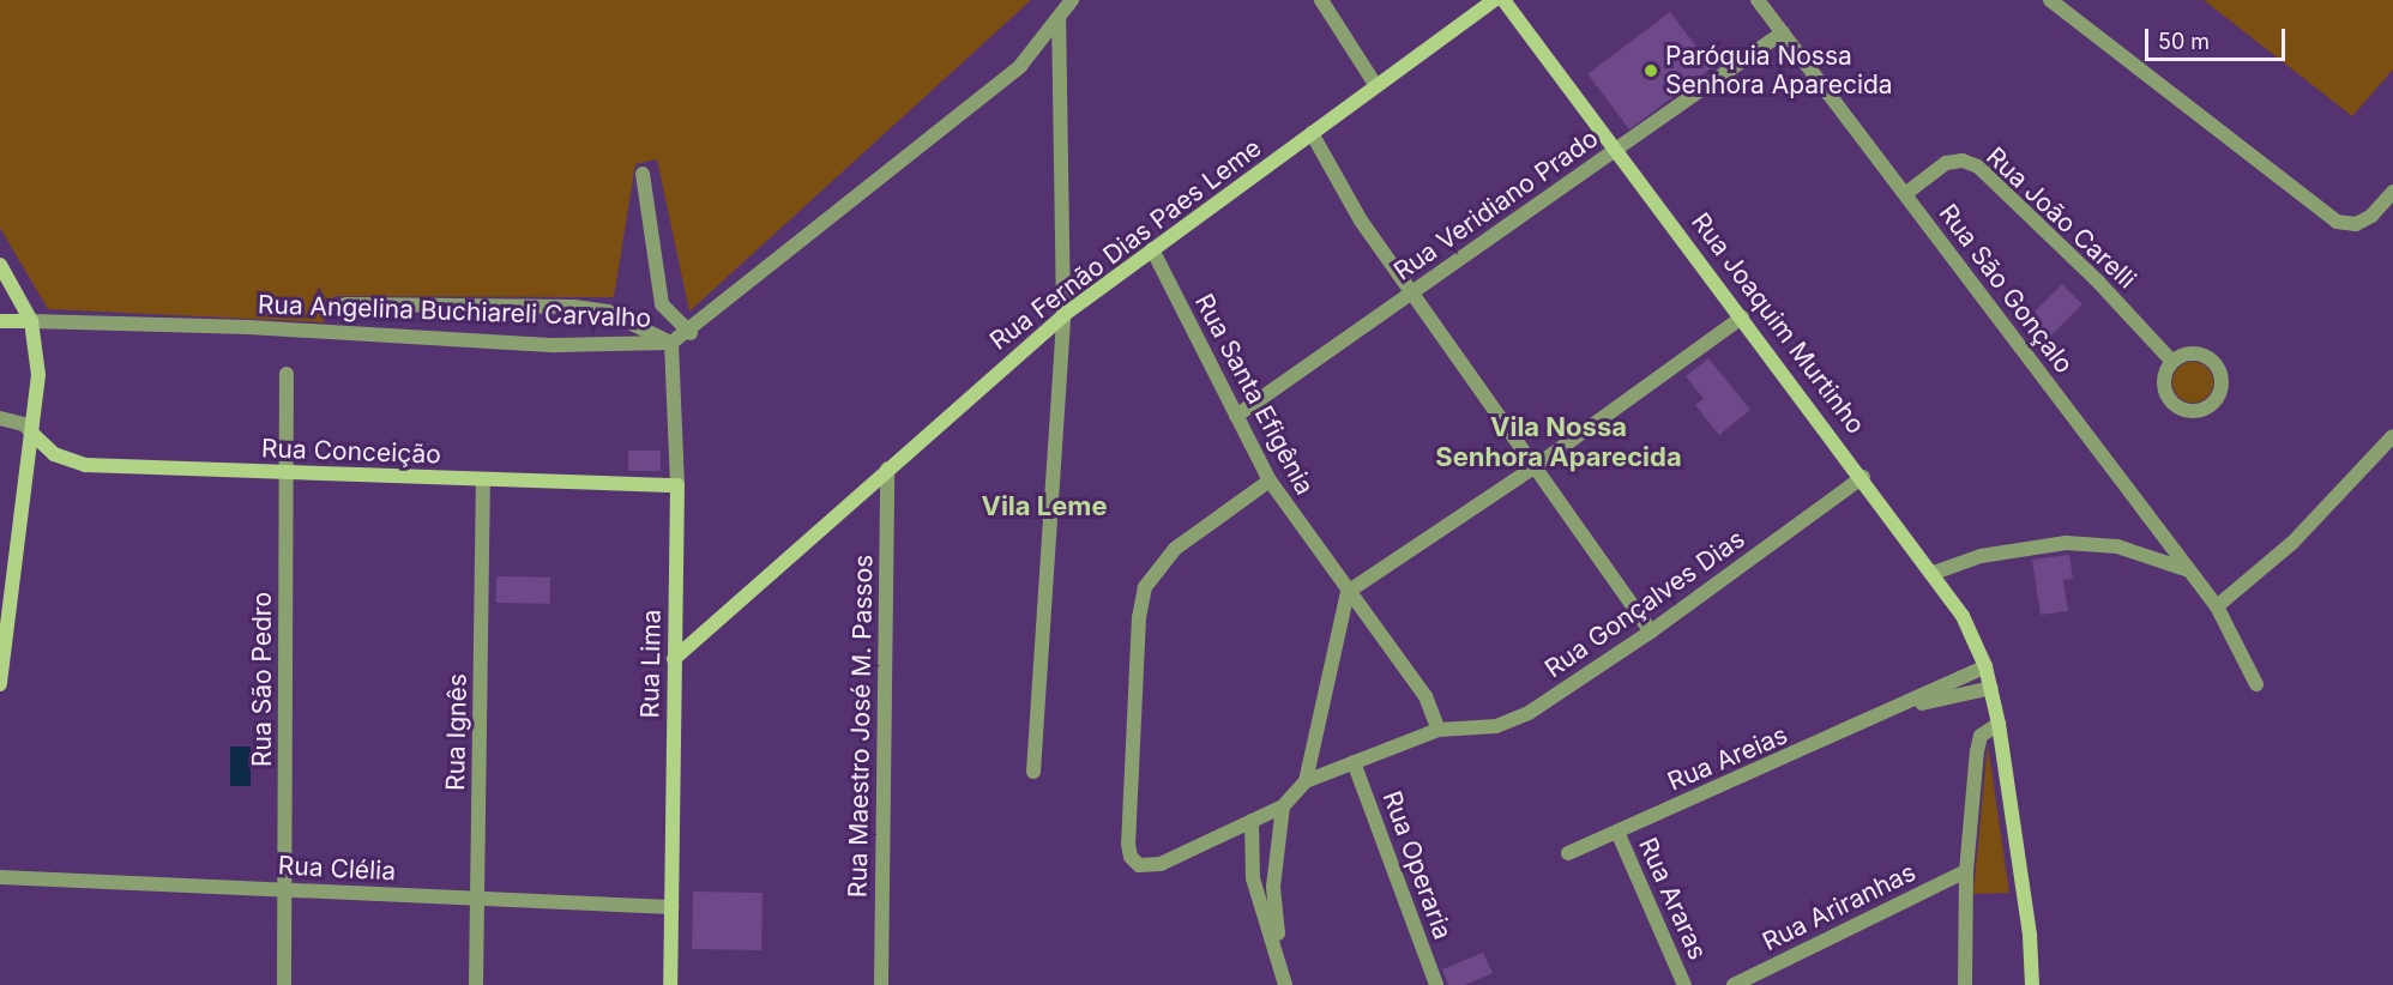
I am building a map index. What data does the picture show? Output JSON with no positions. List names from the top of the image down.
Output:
{
  "streets": {
    "main road": [
      "Rua Fernão Dias Paes Leme",
      "Rua Joaquim Murtinho",
      "Rua Conceição",
      "Rua Lima"
    ],
    "street": [
      "Rua Veridiano Prado",
      "Rua João Carelli",
      "Rua São Gonçalo",
      "Rua Angelina Buchiareli Carvalho",
      "Rua Santa Efigênia",
      "Rua Gonçalves Dias",
      "Rua São Pedro",
      "Rua Maestro José M. Passos",
      "Rua Ignês",
      "Rua Areias",
      "Rua Operaria",
      "Rua Clélia",
      "Rua Araras",
      "Rua Ariranhas"
    ]
  },
  "crossings": [
    ["Rua Veridiano Prado", "Rua São Gonçalo"],
    ["Rua Veridiano Prado", "Rua Joaquim Murtinho"],
    ["Rua Veridiano Prado", "Rua Santa Efigênia"],
    ["Rua João Carelli", "Rua São Gonçalo"],
    ["Rua Fernão Dias Paes Leme", "Rua Santa Efigênia"],
    ["Rua Fernão Dias Paes Leme", "Rua Lima"],
    ["Rua Fernão Dias Paes Leme", "Rua Maestro José M. Passos"],
    ["Rua Angelina Buchiareli Carvalho", "Rua Lima"],
    ["Rua Joaquim Murtinho", "Rua Gonçalves Dias"],
    ["Rua Santa Efigênia", "Rua Gonçalves Dias"],
    ["Rua Conceição", "Rua Lima"],
    ["Rua Conceição", "Rua São Pedro"],
    ["Rua Conceição", "Rua Ignês"],
    ["Rua Gonçalves Dias", "Rua Operaria"],
    ["Rua Lima", "Rua Clélia"],
    ["Rua São Pedro", "Rua Clélia"],
    ["Rua Ignês", "Rua Clélia"],
    ["Rua Areias", "Rua Araras"]
  ],
  "districts": ["Vila Nossa Senhora Aparecida", "Vila Leme"],
  "places": ["Paróquia Nossa Senhora Aparecida"],
  "scale_bar": "50 m"
}
